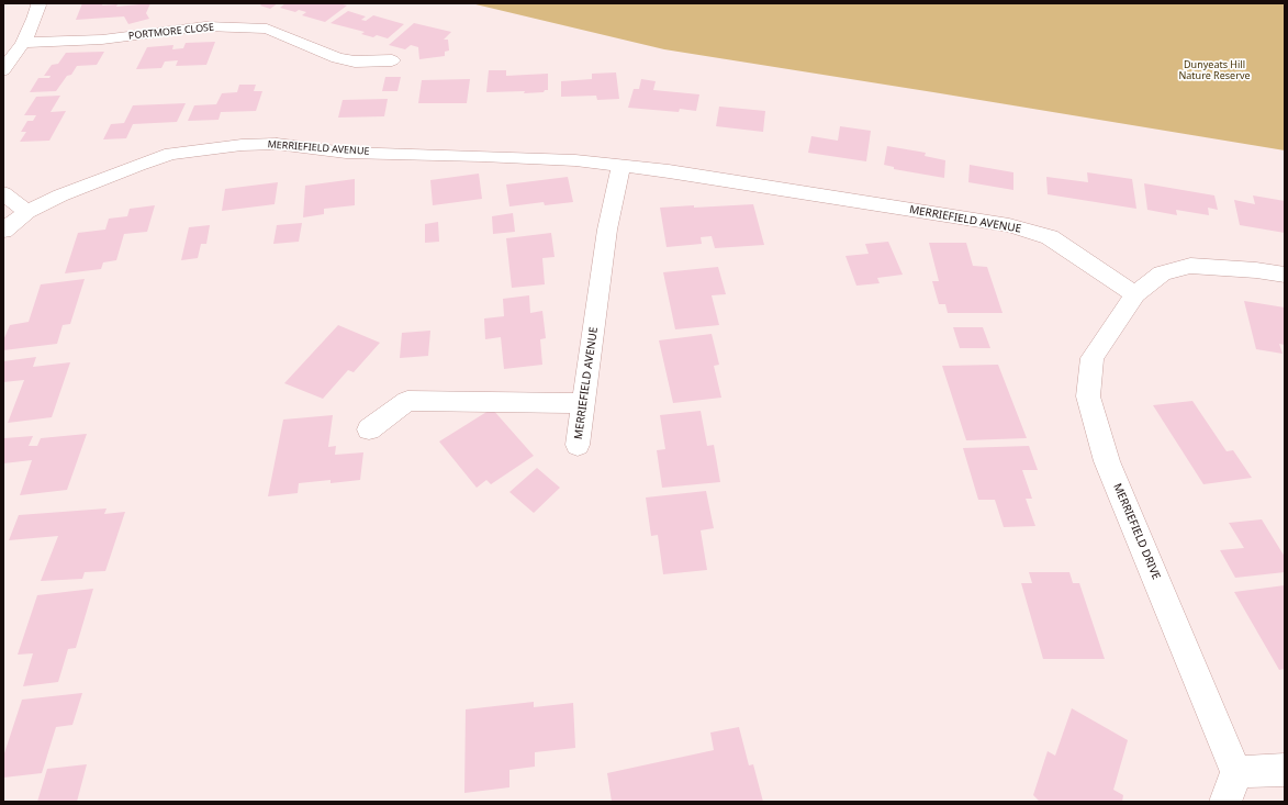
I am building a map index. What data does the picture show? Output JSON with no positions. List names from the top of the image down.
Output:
{
  "streets": {
    "street": ["PORTMORE CLOSE", "MERRIEFIELD AVENUE", "MERRIEFIELD DRIVE"]
  },
  "crossings": [
    ["MERRIEFIELD AVENUE", "MERRIEFIELD DRIVE"]
  ],
  "parks": ["Dunyeats Hill Nature Reserve"]
}
